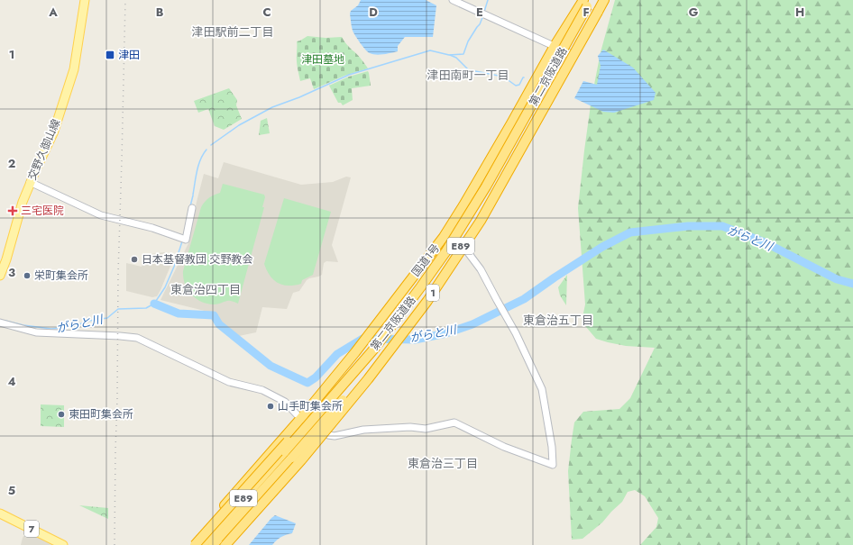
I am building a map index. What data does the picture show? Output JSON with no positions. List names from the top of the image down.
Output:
{
  "streets": {
    "highway": [
      "第二京阪道路",
      "E89",
      "国道1号",
      "1"
    ],
    "main road": ["交野久御山線", "7"]
  },
  "crossings": [
    ["第二京阪道路", "国道1号"]
  ],
  "districts": [
    "津田駅前二丁目",
    "津田南町一丁目",
    "東倉治四丁目",
    "東倉治五丁目",
    "東倉治三丁目"
  ],
  "water": ["がらと川"],
  "parks": ["津田墓地"],
  "places": {
    "transit": ["津田"],
    "health": ["三宅医院"],
    "other": [
      "日本基督教団 交野教会",
      "栄町集会所",
      "山手町集会所",
      "東田町集会所"
    ]
  },
  "grid": {
    "columns": [
      "A",
      "B",
      "C",
      "D",
      "E",
      "F",
      "G",
      "H"
    ],
    "rows": [
      "1",
      "2",
      "3",
      "4",
      "5"
    ]
  }
}
